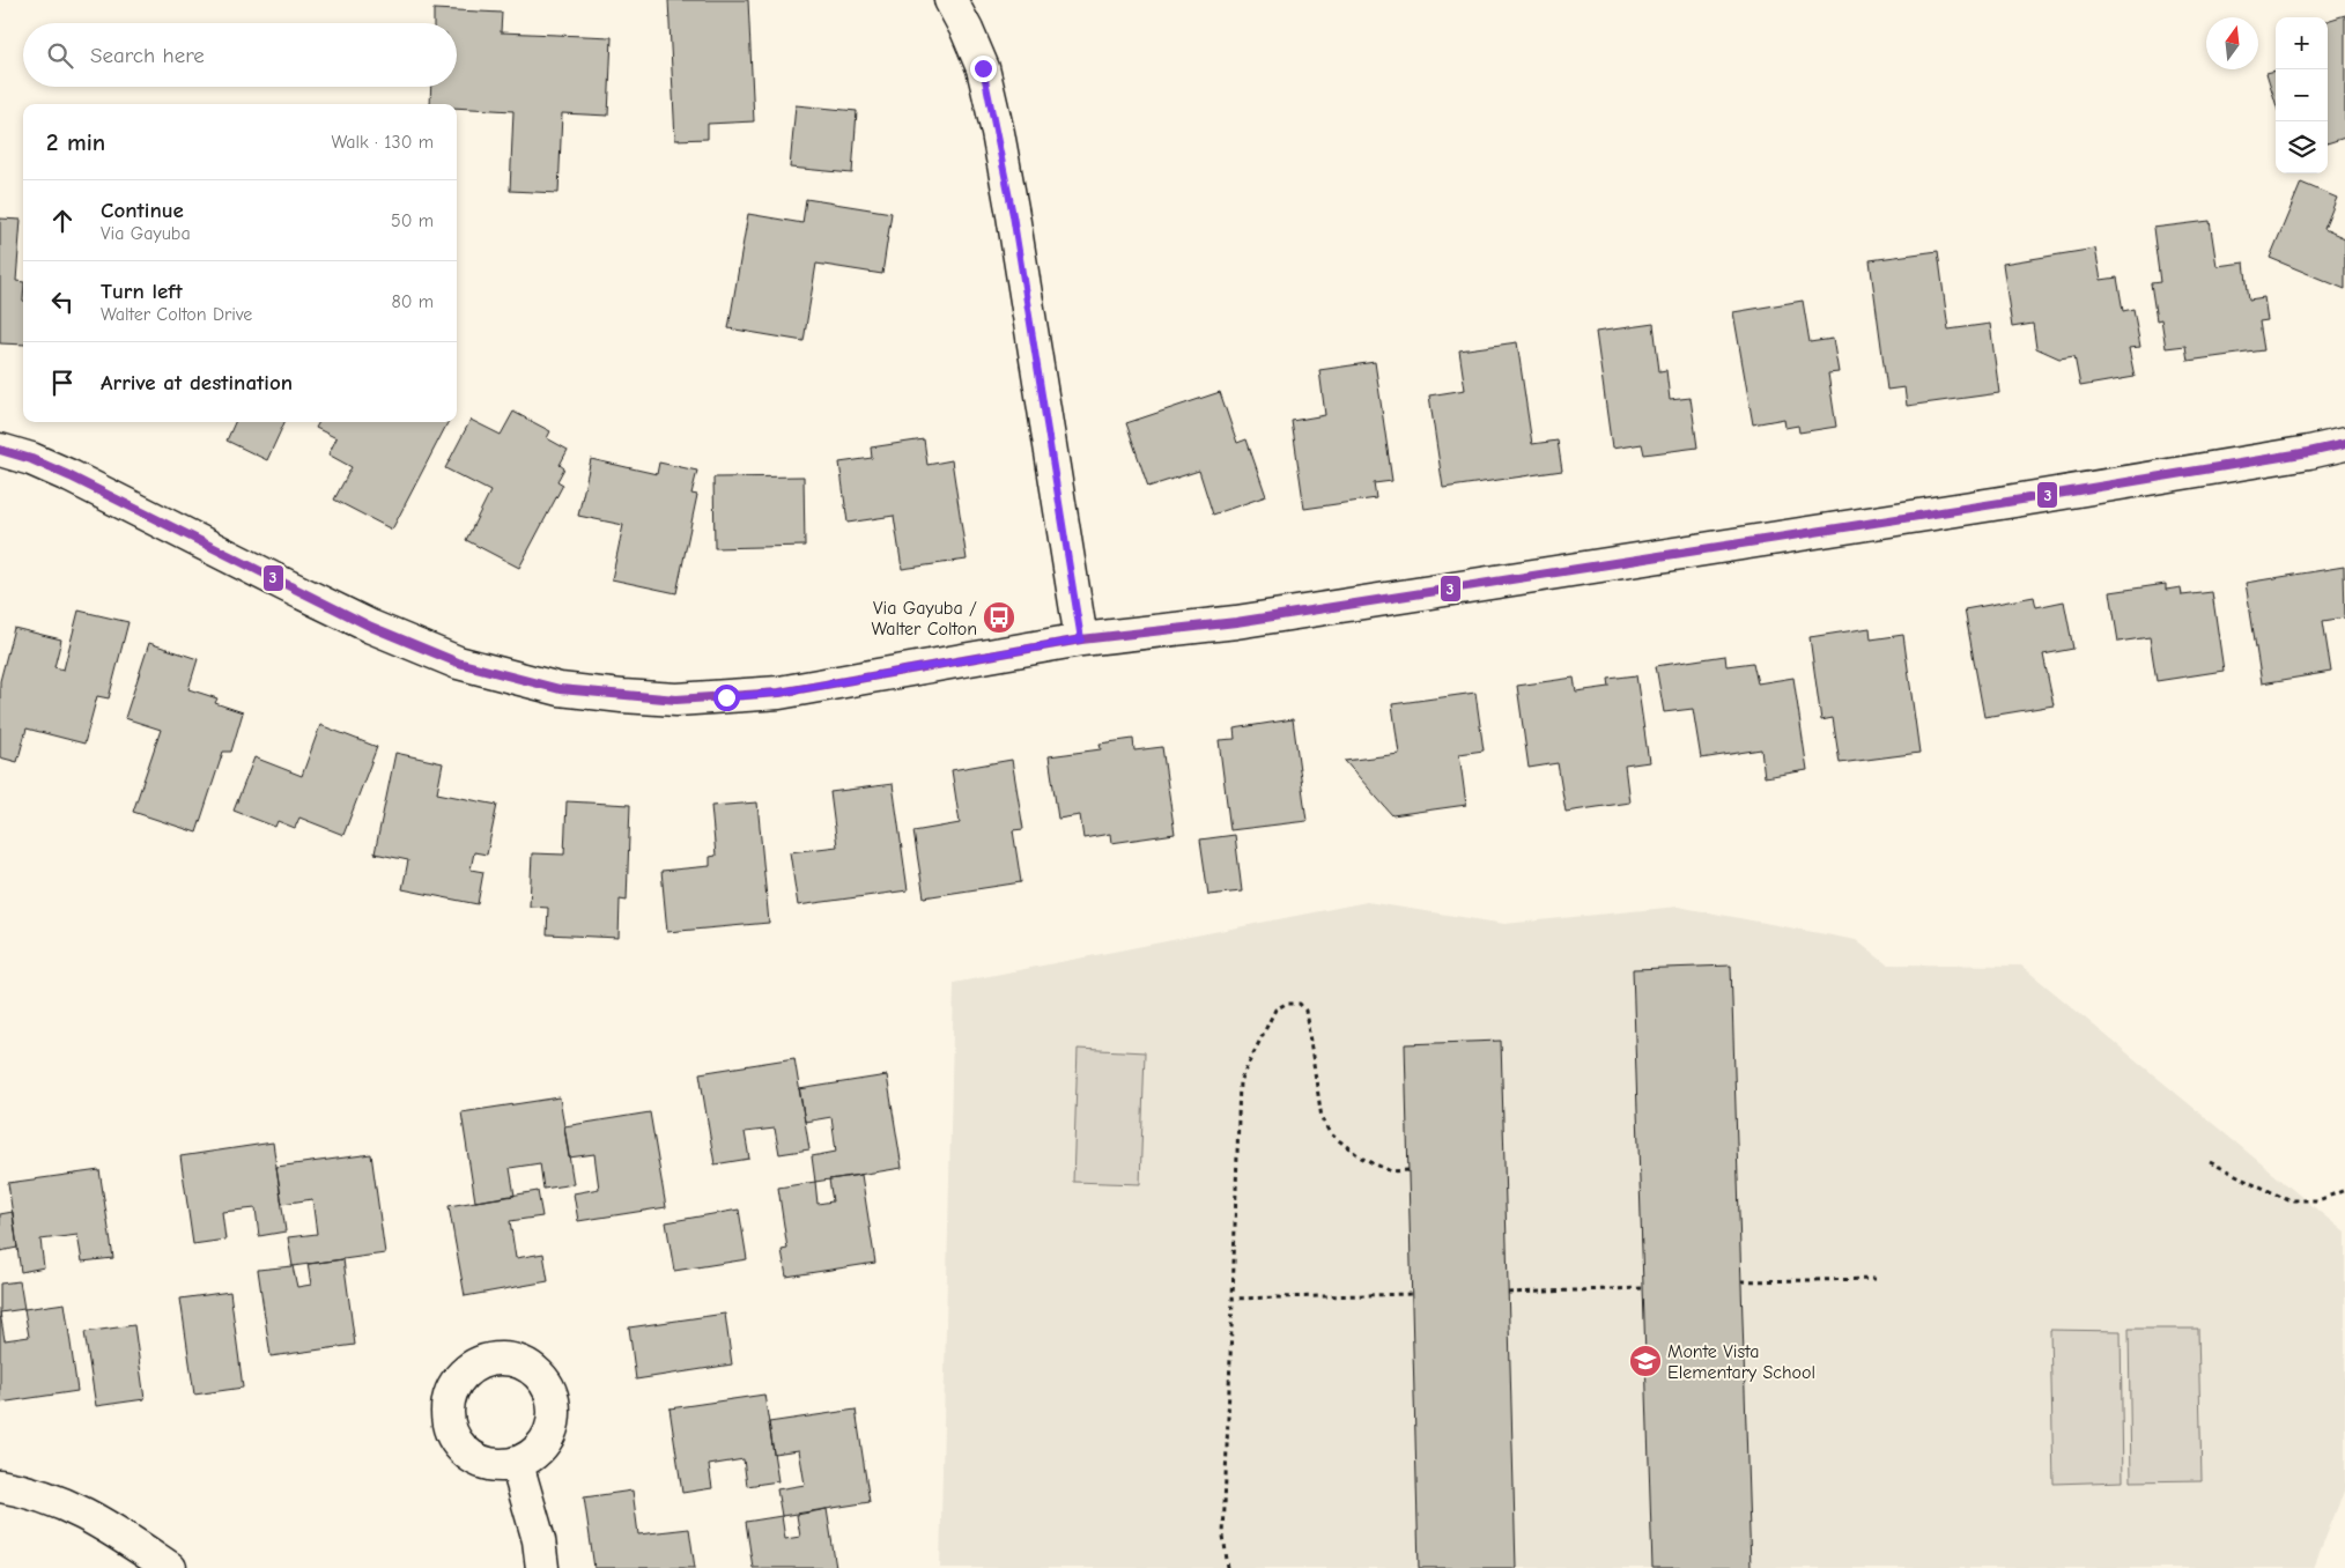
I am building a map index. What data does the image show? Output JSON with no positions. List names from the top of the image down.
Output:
{
  "places": {
    "bus stop": ["Via Gayuba / Walter Colton"],
    "school or university": ["Monte Vista Elementary School"]
  },
  "lines": ["transit line 3"],
  "north": "top",
  "page": {
    "map_buttons": ["+", "−"],
    "search": "Search here",
    "heading": ["2 min", "Walk · 130 m"],
    "list": [
      ["Continue", "Via Gayuba", "50 m"],
      ["Turn left", "Walter Colton Drive", "80 m"],
      "Arrive at destination"
    ]
  }
}
